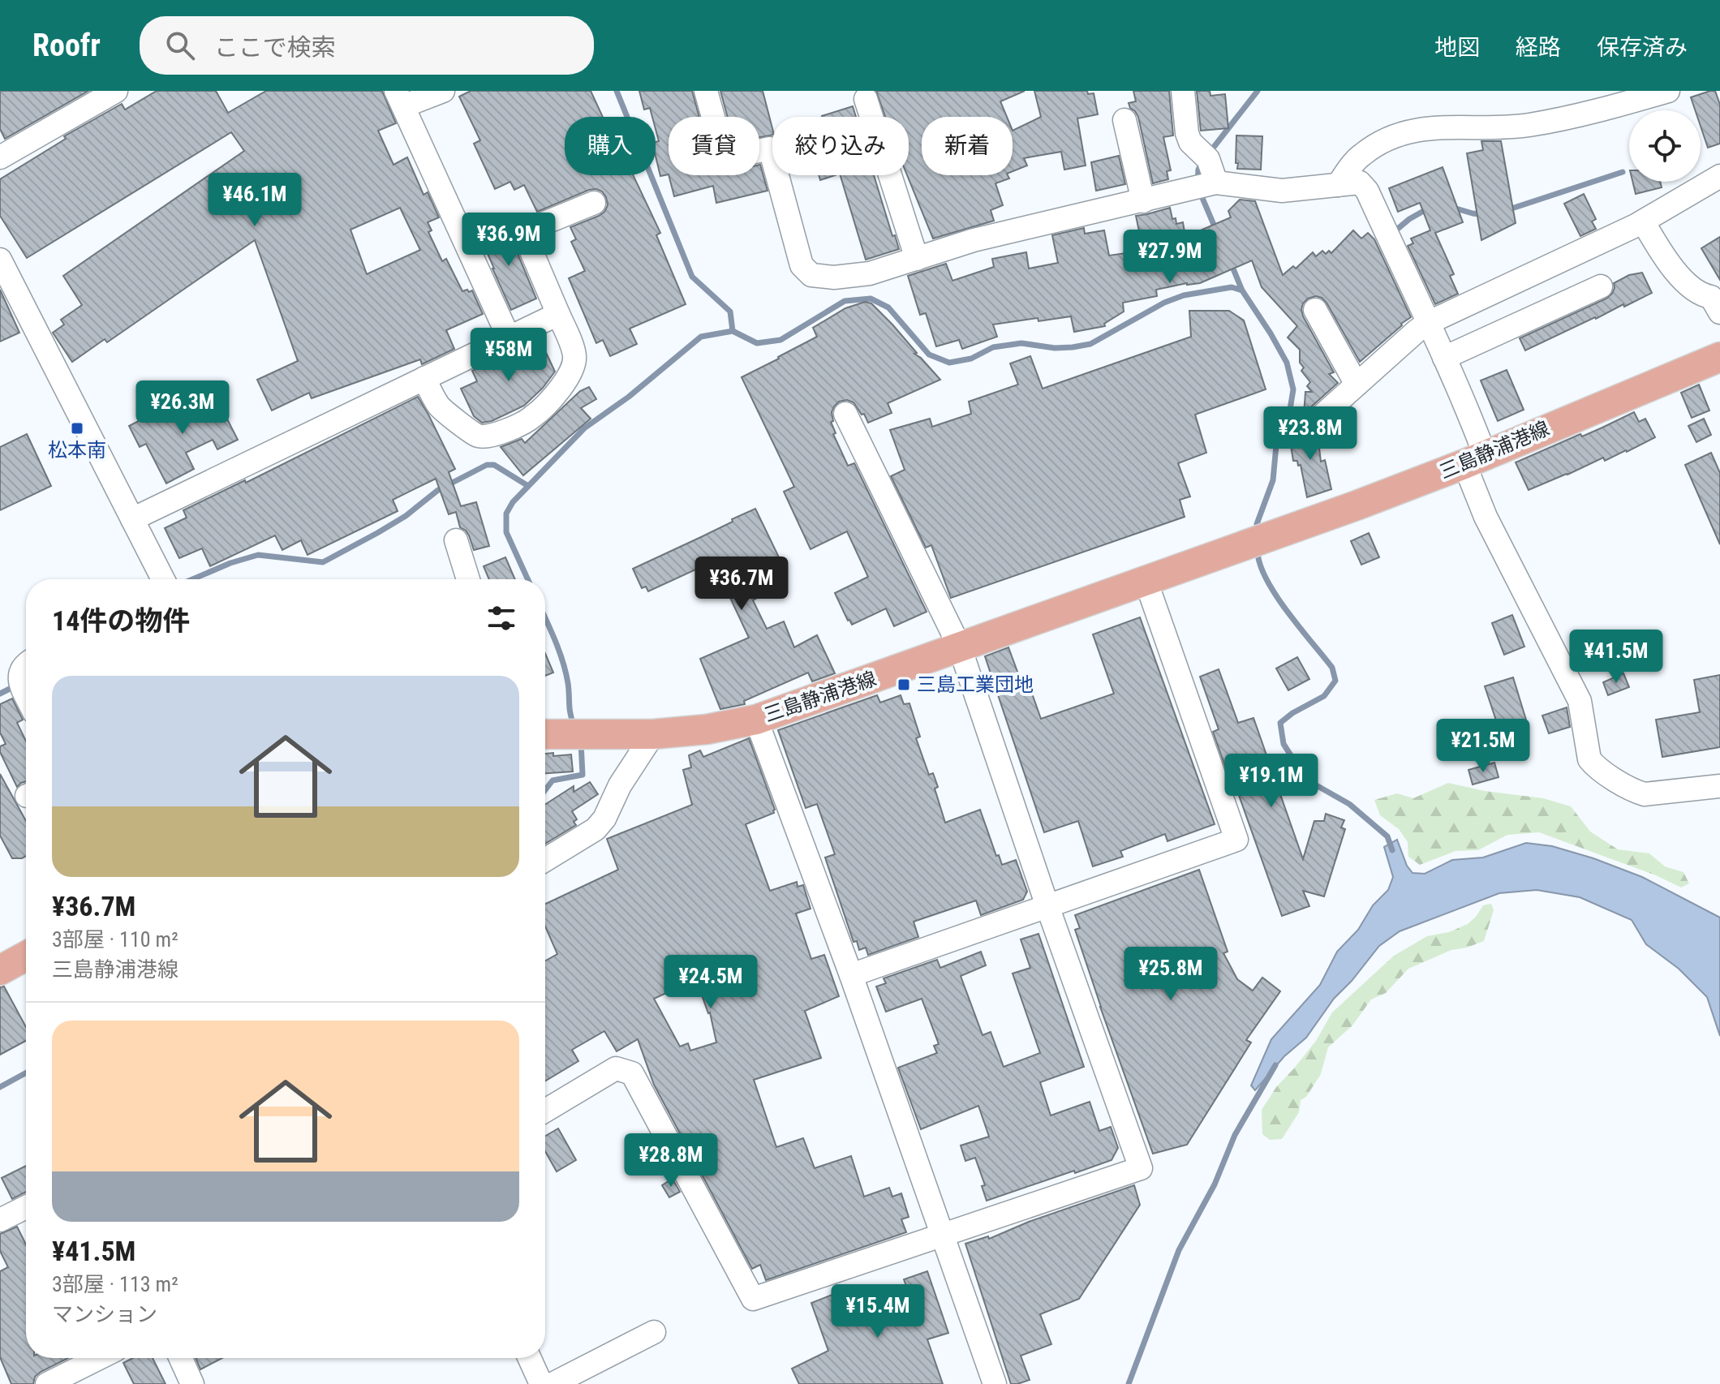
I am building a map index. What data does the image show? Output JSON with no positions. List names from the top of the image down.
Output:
{
  "streets": {
    "main road": ["三島静浦港線"]
  },
  "places": {
    "transit": ["松本南", "三島工業団地"]
  },
  "page": {
    "header": "Roofr",
    "search": "ここで検索",
    "nav": ["地図", "経路", "保存済み"],
    "chip": [
      "購入",
      "賃貸",
      "絞り込み",
      "新着"
    ],
    "price": [
      "¥46.1M",
      "¥36.9M",
      "¥27.9M",
      "¥58M",
      "¥26.3M",
      "¥23.8M",
      "¥36.7M",
      "¥41.5M",
      "¥21.5M",
      "¥19.1M",
      "¥25.8M",
      "¥24.5M",
      "¥28.8M",
      "¥15.4M"
    ],
    "heading": "14件の物件",
    "list": [
      {
        "name": "¥36.7M",
        "note": "3部屋 · 110 m² · 三島静浦港線"
      },
      {
        "name": "¥41.5M",
        "note": "3部屋 · 113 m² · マンション"
      }
    ]
  }
}
